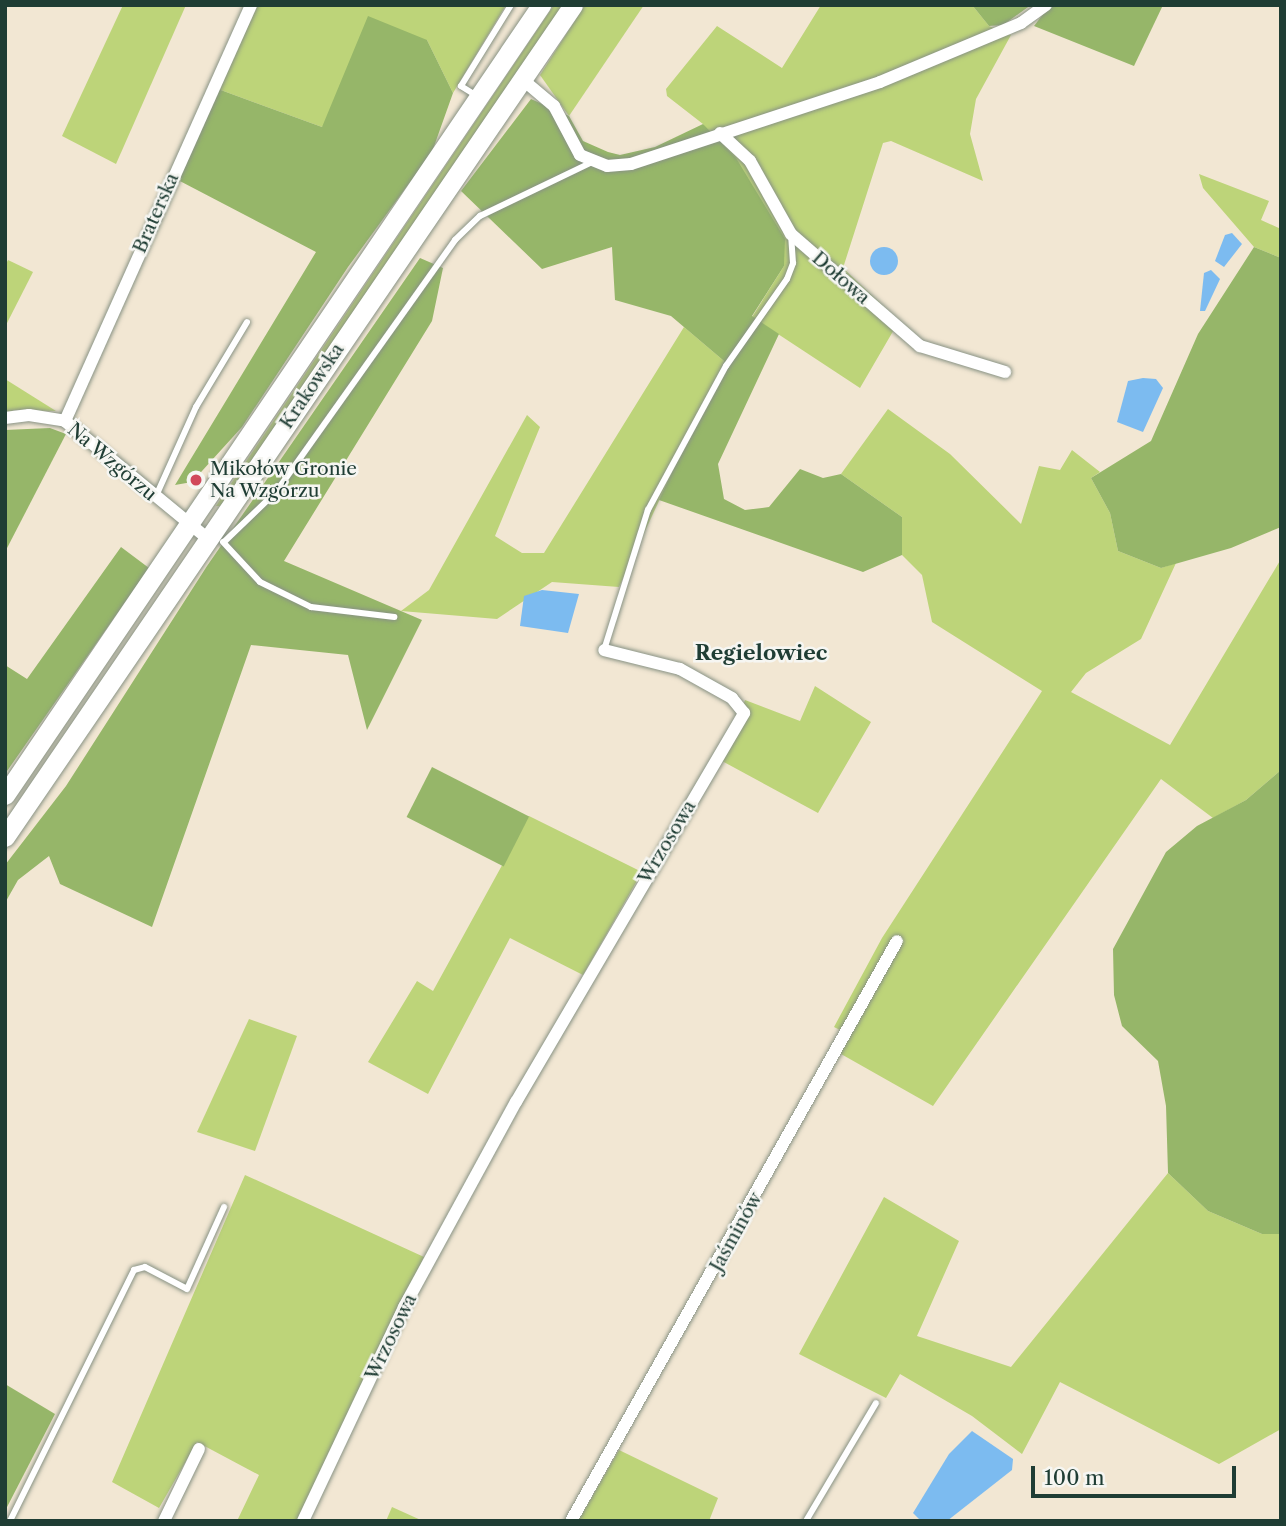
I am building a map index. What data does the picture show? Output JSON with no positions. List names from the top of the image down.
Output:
{
  "streets": {
    "main road": ["Krakowska"],
    "street": [
      "Braterska",
      "Dołowa",
      "Na Wzgórzu",
      "Wrzosowa",
      "Jaśminów"
    ]
  },
  "crossings": [
    ["Braterska", "Na Wzgórzu"],
    ["Dołowa", "Wrzosowa"],
    ["Krakowska", "Na Wzgórzu"]
  ],
  "districts": ["Regielowiec"],
  "places": ["Mikołów Gronie Na Wzgórzu"],
  "scale_bar": "100 m"
}
